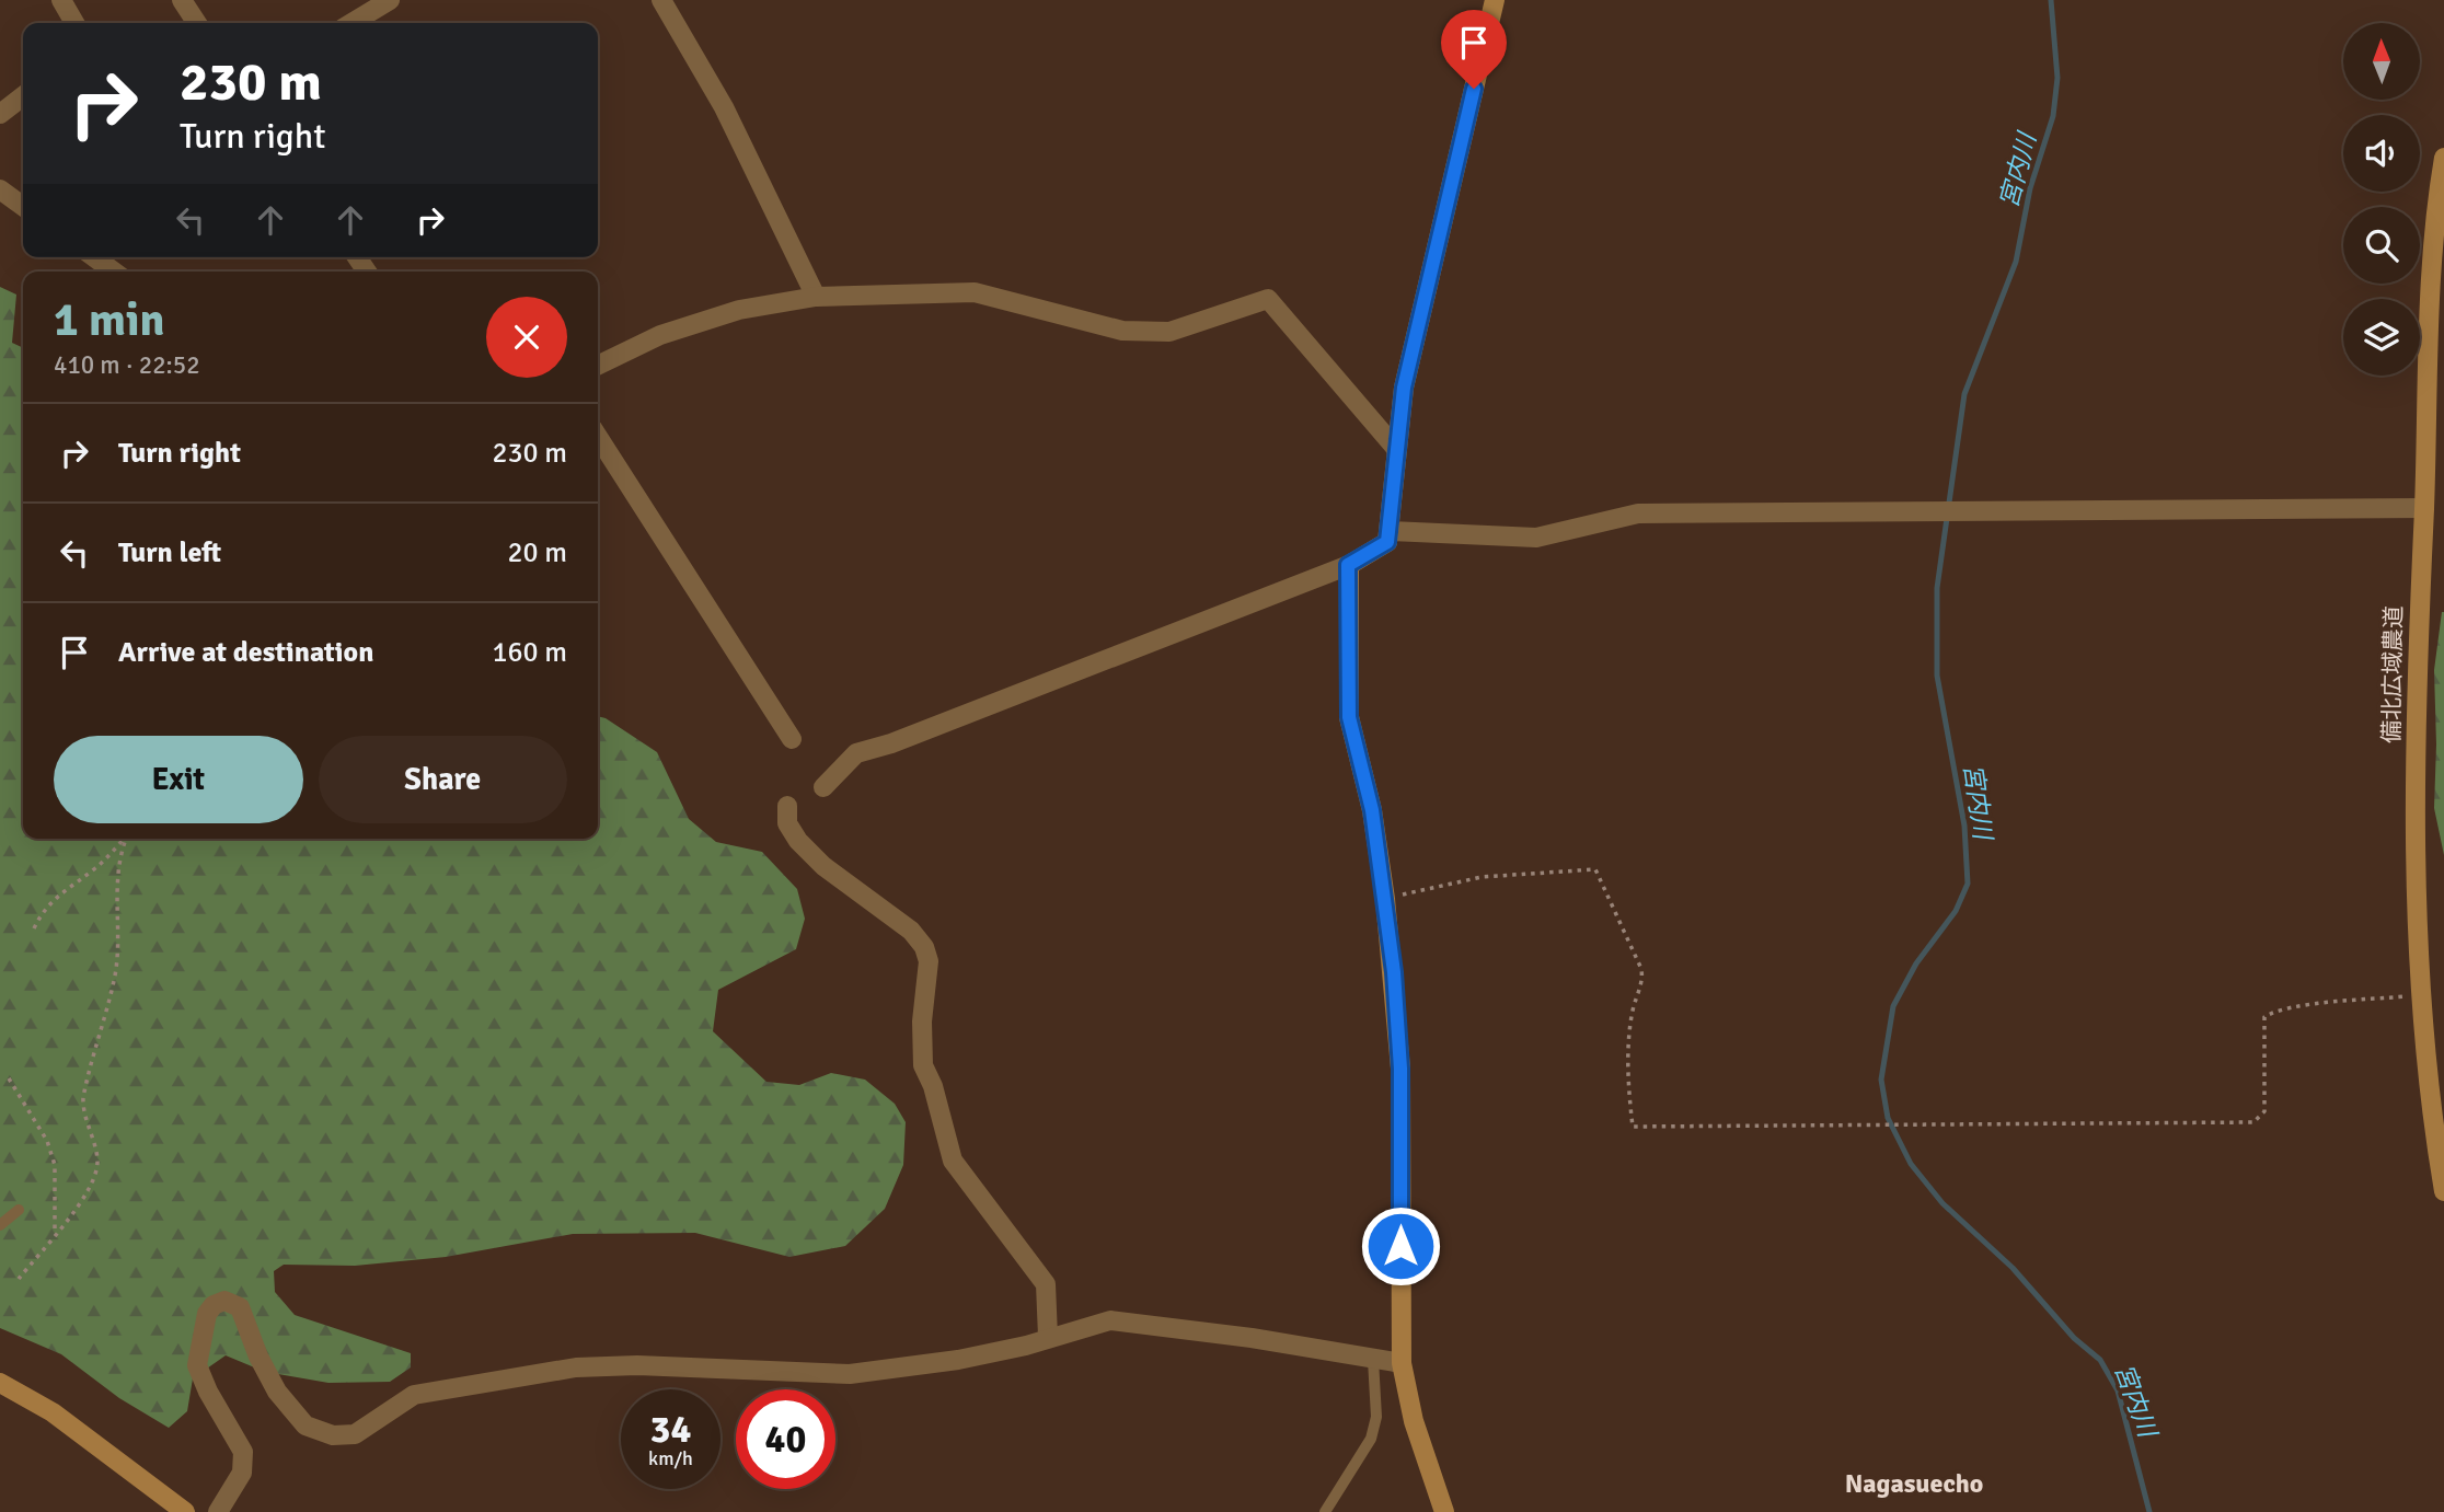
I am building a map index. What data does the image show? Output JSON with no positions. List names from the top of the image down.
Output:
{
  "streets": {
    "street": ["備北広域農道"]
  },
  "districts": ["Nagasuecho"],
  "water": ["宮内川"],
  "north": "top",
  "page": {
    "turn": ["230 m", "Turn right"],
    "heading": ["1 min", "410 m · 22:52"],
    "list": [
      {
        "name": "Turn right",
        "value": "230 m"
      },
      {
        "name": "Turn left",
        "value": "20 m"
      },
      {
        "name": "Arrive at destination",
        "value": "160 m"
      }
    ],
    "buttons": ["Exit", "Share"],
    "speed": "34 km/h",
    "limit": "40"
  }
}
